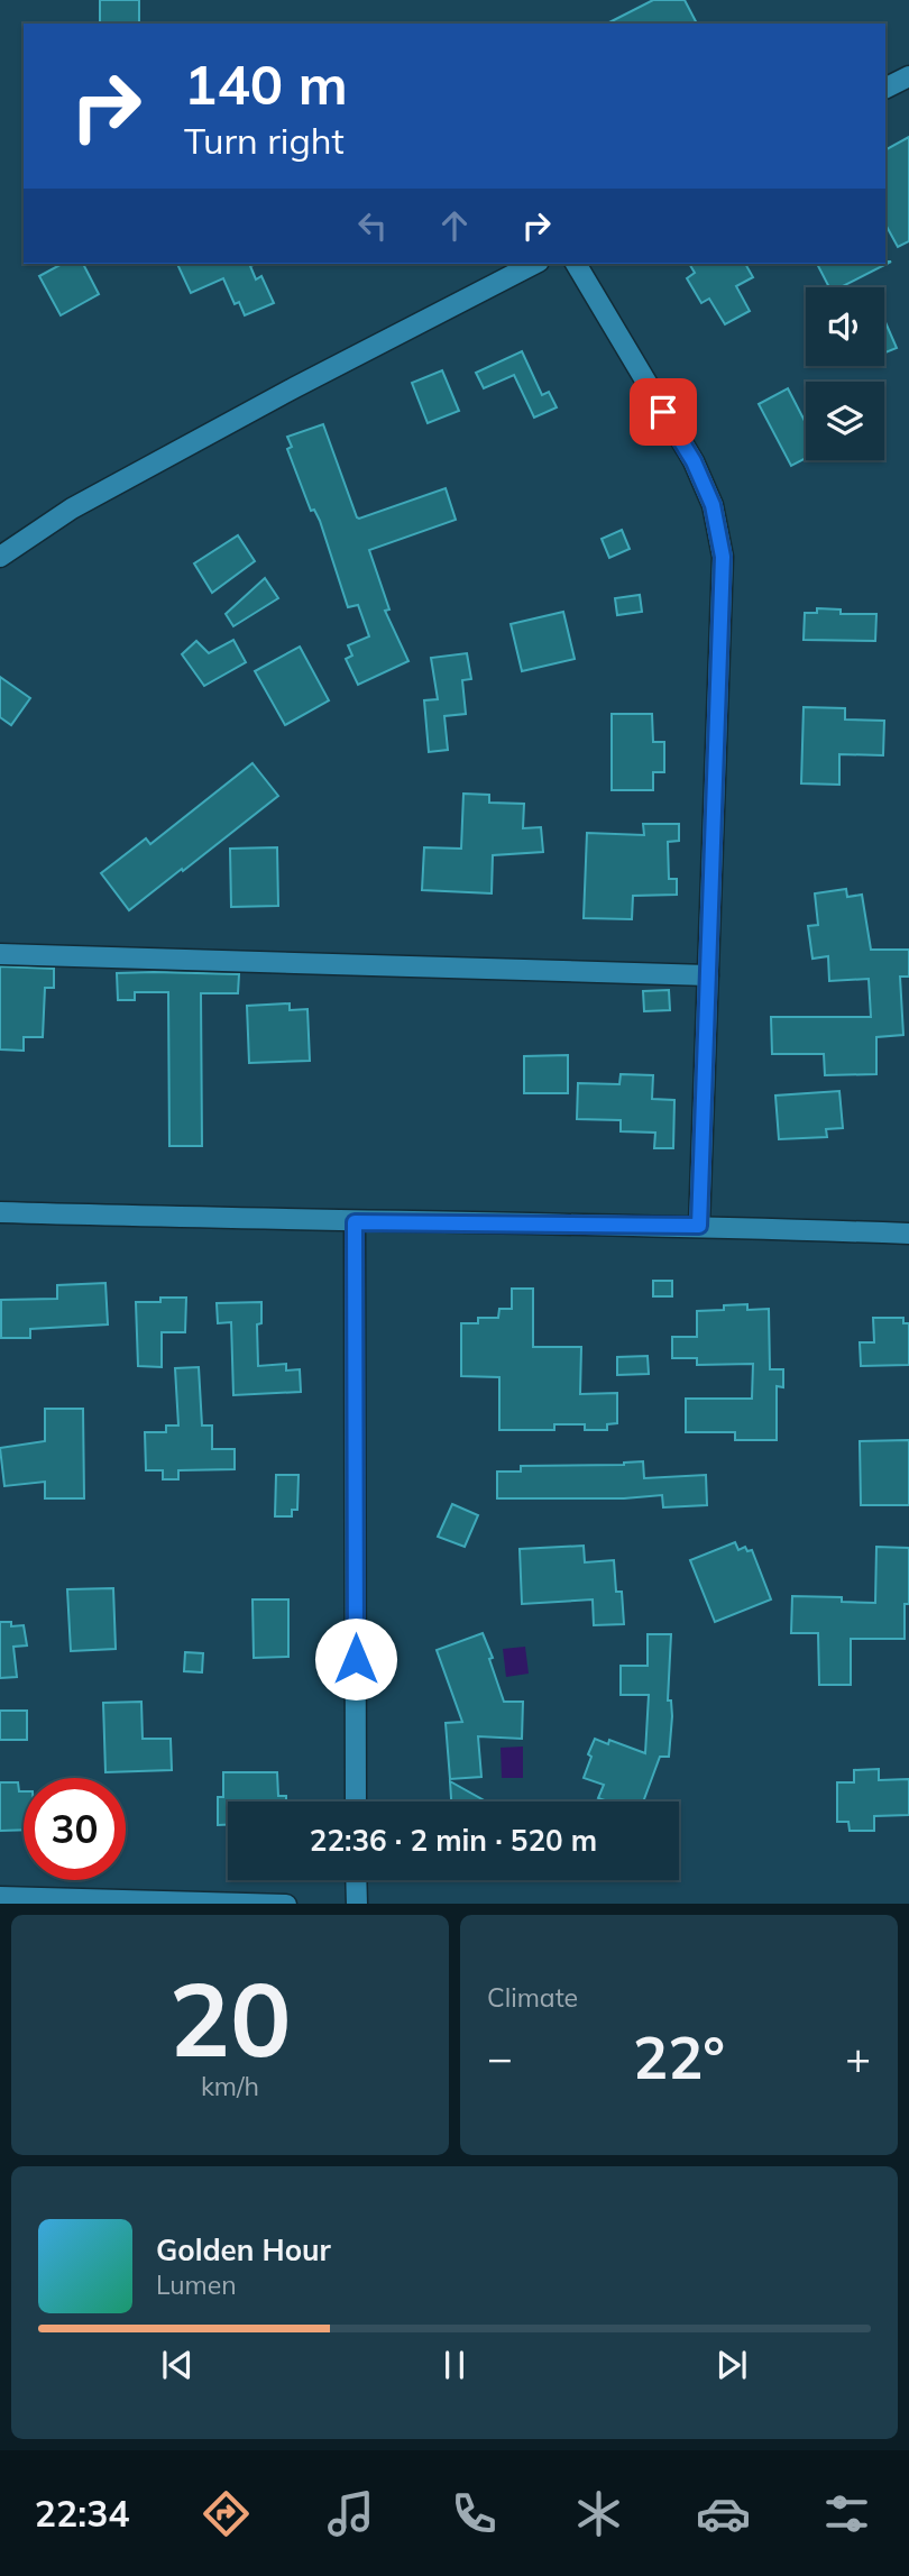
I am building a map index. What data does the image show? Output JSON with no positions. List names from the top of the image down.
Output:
{
  "page": {
    "turn": ["140 m", "Turn right"],
    "limit": "30",
    "trip": "22:36 · 2 min · 520 m",
    "tile": [
      ["20", "km/h"],
      "Climate"
    ],
    "heat": ["−", "22°", "+"],
    "song": ["Golden Hour", "Lumen"],
    "tabs": "22:34"
  }
}
